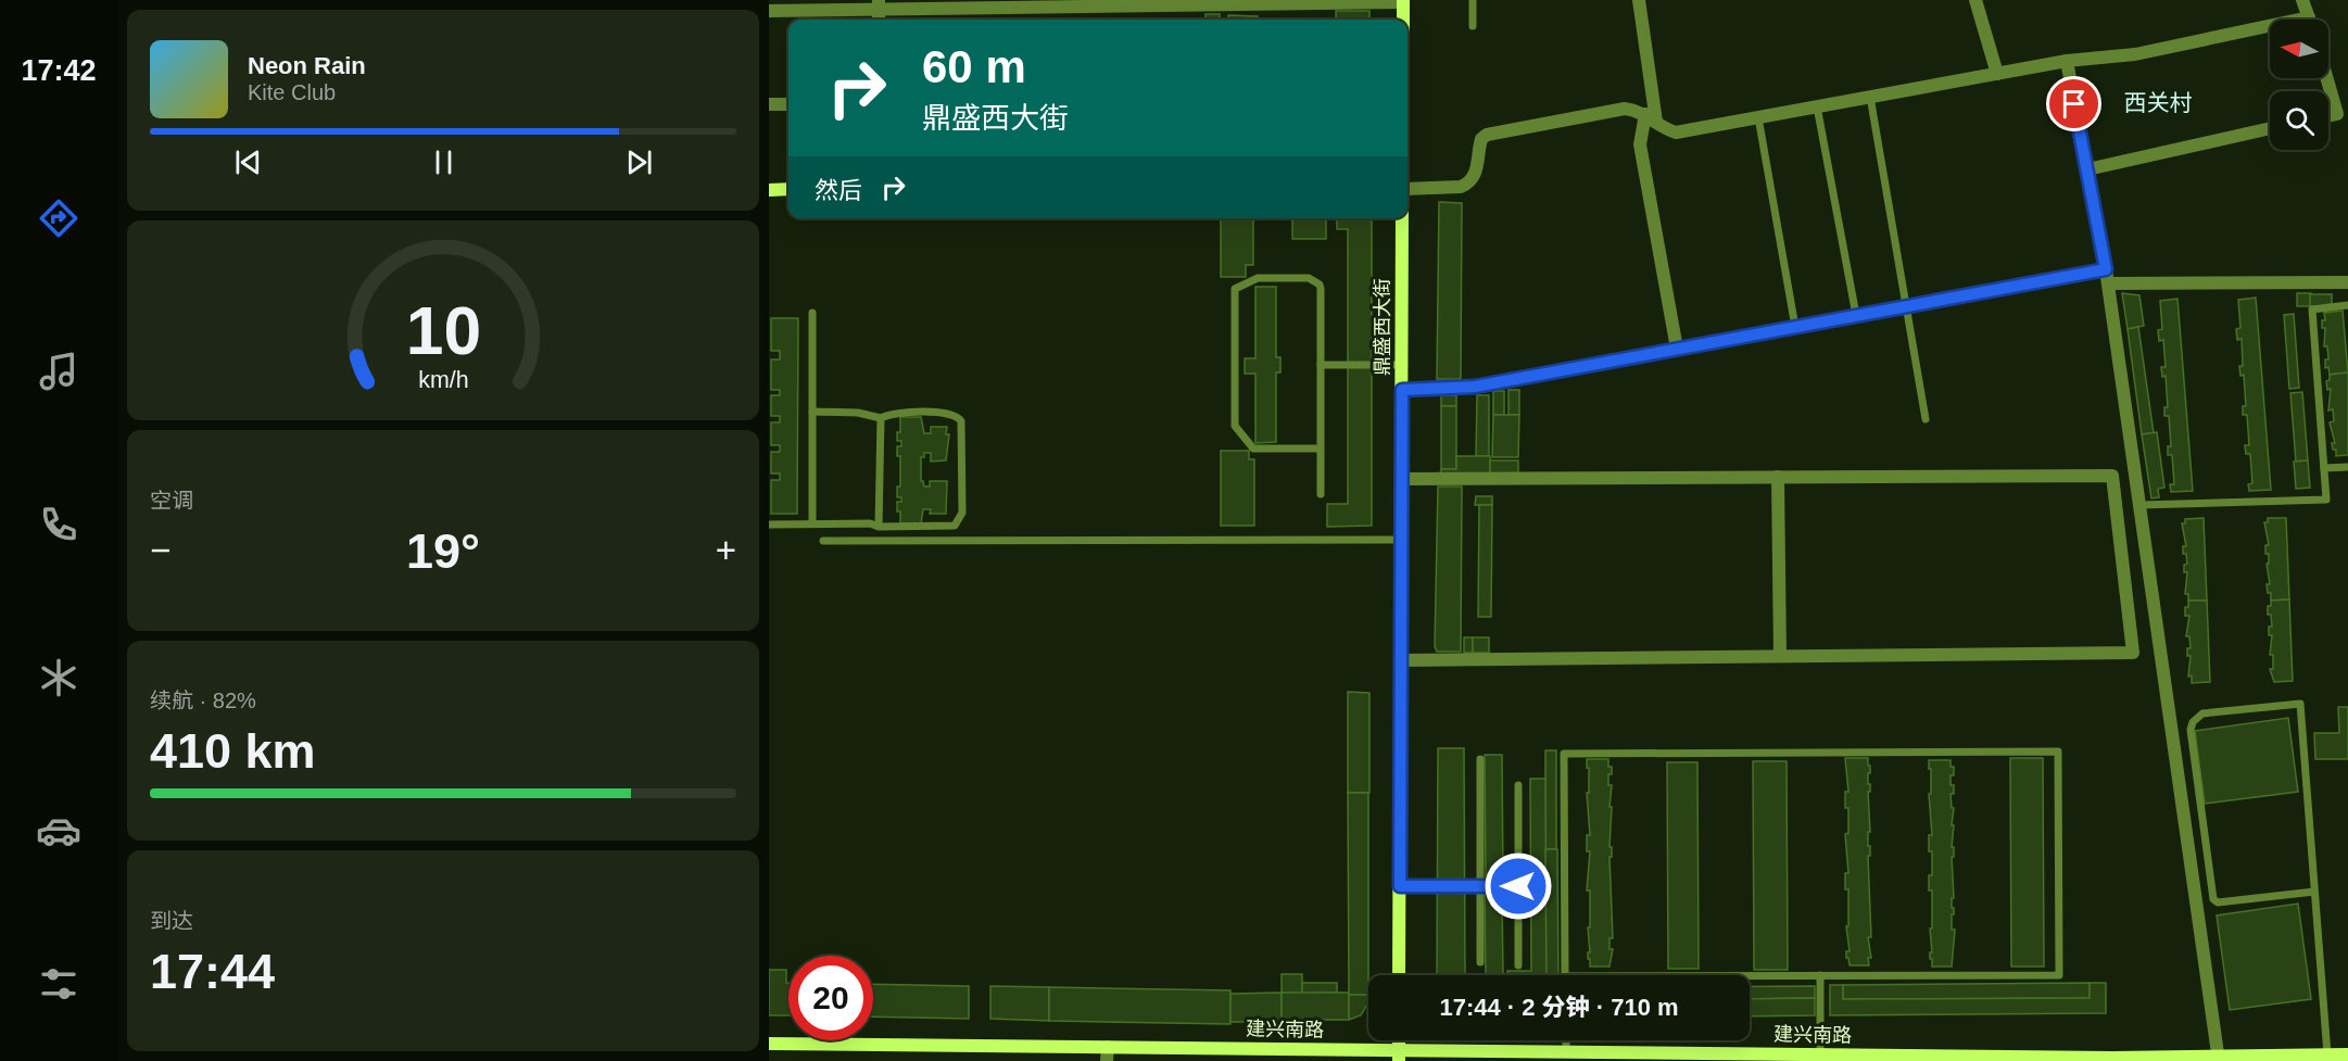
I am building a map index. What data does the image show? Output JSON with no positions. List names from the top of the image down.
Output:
{
  "streets": {
    "street": ["鼎盛西大街", "建兴南路"]
  },
  "districts": ["西关村"],
  "north": "left",
  "page": {
    "tabs": "17:42",
    "turn": ["60 m", "鼎盛西大街"],
    "song": ["Neon Rain", "Kite Club"],
    "then": "然后",
    "tile": [
      "空调",
      ["续航 · 82%", "410 km"],
      ["到达", "17:44"]
    ],
    "heat": ["−", "19°", "+"],
    "limit": "20",
    "trip": "17:44 · 2 分钟 · 710 m",
    "gauge": ["10", "km/h"]
  }
}
